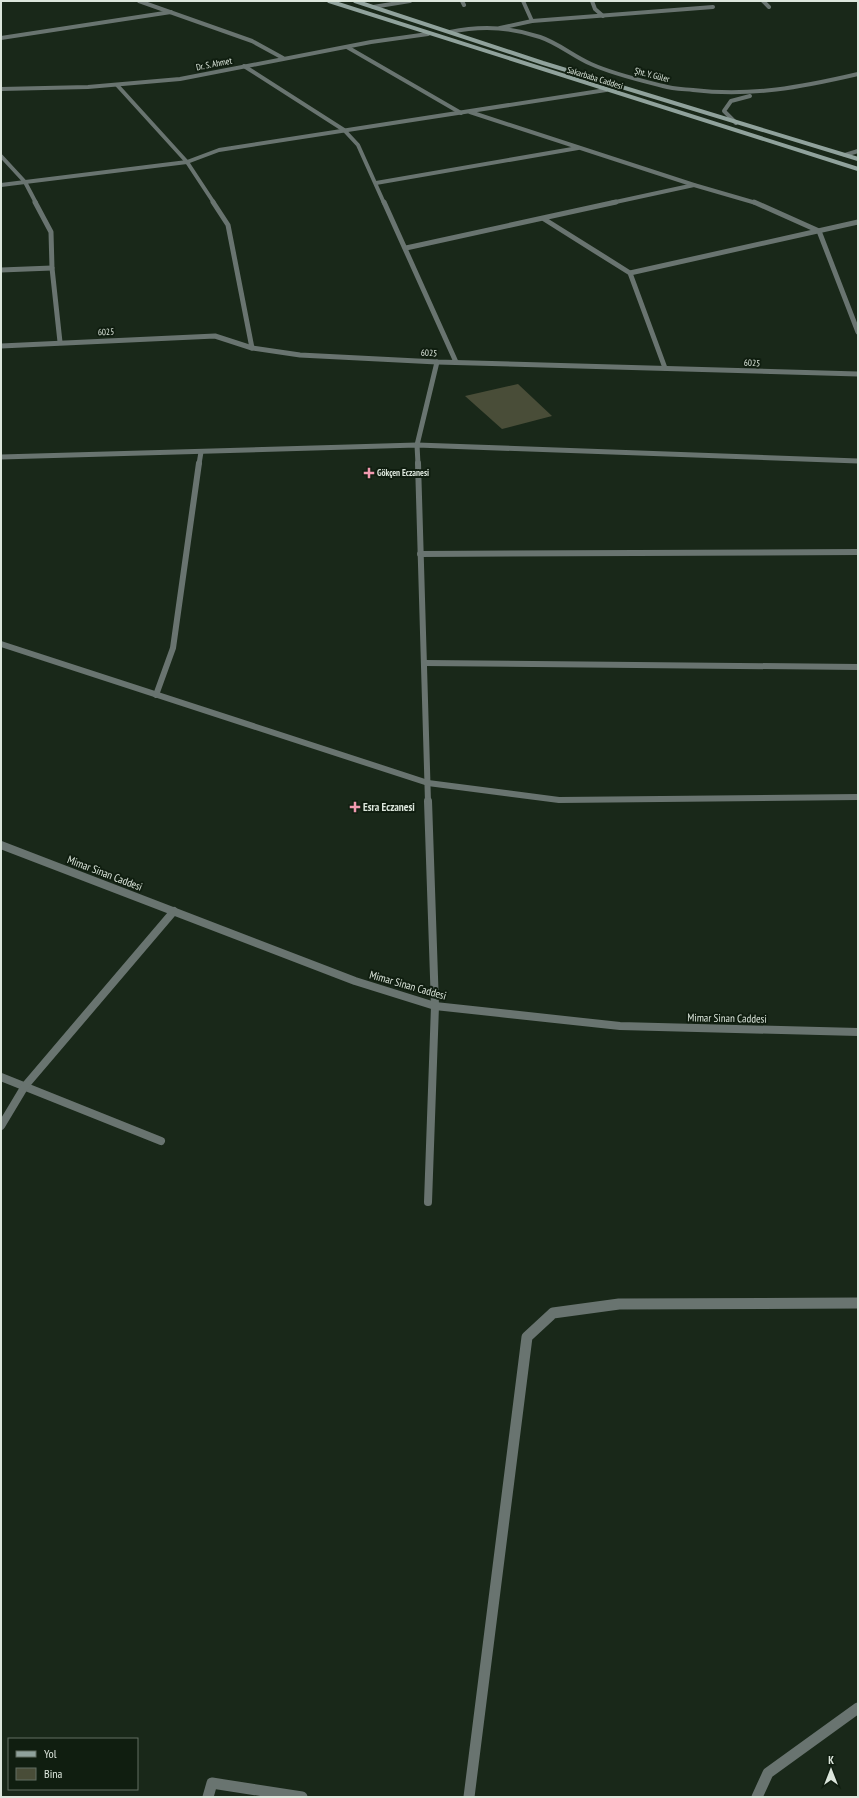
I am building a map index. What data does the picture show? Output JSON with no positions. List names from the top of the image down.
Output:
{
  "streets": {
    "main road": ["Sakarbaba Caddesi"],
    "street": [
      "Dr. S. Ahmet",
      "Şht. Y. Güler",
      "6025",
      "Mimar Sinan Caddesi"
    ]
  },
  "crossings": [
    ["Dr. S. Ahmet", "Sakarbaba Caddesi"],
    ["Şht. Y. Güler", "Sakarbaba Caddesi"]
  ],
  "places": {
    "health": ["Gökçen Eczanesi", "Esra Eczanesi"]
  },
  "legend": ["Yol", "Bina"],
  "north": "top"
}
